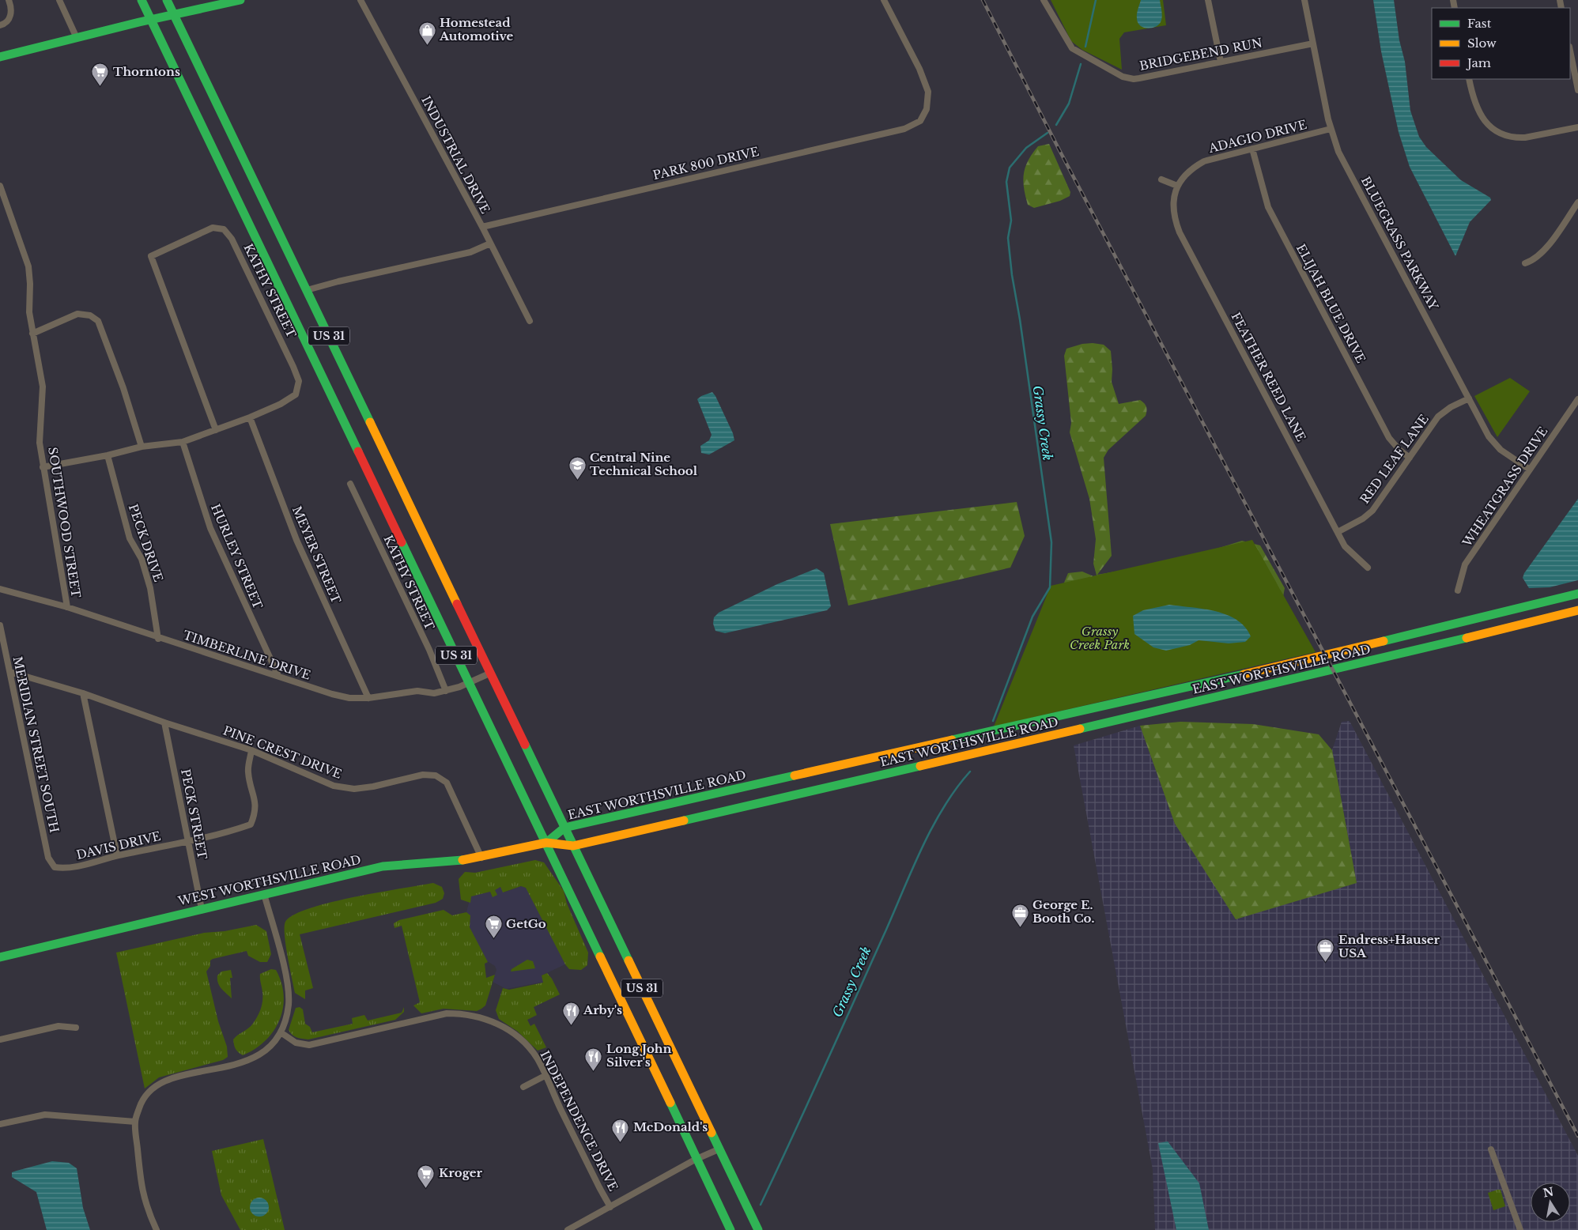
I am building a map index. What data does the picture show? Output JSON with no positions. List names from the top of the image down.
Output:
{
  "streets": {
    "main road": ["US 31", "EAST WORTHSVILLE ROAD", "WEST WORTHSVILLE ROAD"],
    "street": [
      "BRIDGEBEND RUN",
      "ADAGIO DRIVE",
      "INDUSTRIAL DRIVE",
      "PARK 800 DRIVE",
      "BLUEGRASS PARKWAY",
      "KATHY STREET",
      "ELIJAH BLUE DRIVE",
      "FEATHER REED LANE",
      "RED LEAF LANE",
      "WHEATGRASS DRIVE",
      "SOUTHWOOD STREET",
      "PECK DRIVE",
      "MEYER STREET",
      "HURLEY STREET",
      "TIMBERLINE DRIVE",
      "MERIDIAN STREET SOUTH",
      "PINE CREST DRIVE",
      "PECK STREET",
      "DAVIS DRIVE",
      "INDEPENDENCE DRIVE"
    ]
  },
  "crossings": [
    ["BRIDGEBEND RUN", "BLUEGRASS PARKWAY"],
    ["ADAGIO DRIVE", "BLUEGRASS PARKWAY"],
    ["ADAGIO DRIVE", "ELIJAH BLUE DRIVE"],
    ["ADAGIO DRIVE", "FEATHER REED LANE"],
    ["INDUSTRIAL DRIVE", "PARK 800 DRIVE"],
    ["BLUEGRASS PARKWAY", "RED LEAF LANE"],
    ["BLUEGRASS PARKWAY", "WHEATGRASS DRIVE"],
    ["KATHY STREET", "MEYER STREET"],
    ["KATHY STREET", "TIMBERLINE DRIVE"],
    ["ELIJAH BLUE DRIVE", "RED LEAF LANE"],
    ["US 31", "TIMBERLINE DRIVE"],
    ["US 31", "EAST WORTHSVILLE ROAD"],
    ["US 31", "WEST WORTHSVILLE ROAD"],
    ["FEATHER REED LANE", "RED LEAF LANE"],
    ["SOUTHWOOD STREET", "TIMBERLINE DRIVE"],
    ["PECK DRIVE", "TIMBERLINE DRIVE"],
    ["MEYER STREET", "TIMBERLINE DRIVE"],
    ["HURLEY STREET", "TIMBERLINE DRIVE"],
    ["EAST WORTHSVILLE ROAD", "WEST WORTHSVILLE ROAD"],
    ["MERIDIAN STREET SOUTH", "PINE CREST DRIVE"],
    ["MERIDIAN STREET SOUTH", "DAVIS DRIVE"],
    ["PINE CREST DRIVE", "PECK STREET"],
    ["PINE CREST DRIVE", "WEST WORTHSVILLE ROAD"],
    ["PECK STREET", "DAVIS DRIVE"],
    ["PECK STREET", "WEST WORTHSVILLE ROAD"]
  ],
  "water": ["Grassy Creek"],
  "parks": ["Grassy Creek Park"],
  "places": {
    "shop": ["Homestead Automotive"],
    "supermarket": ["Thorntons", "GetGo", "Kroger"],
    "school or university": ["Central Nine Technical School"],
    "office": ["George E. Booth Co.", "Endress+Hauser USA"],
    "restaurant": ["Arby's", "Long John Silver's", "McDonald's"]
  },
  "legend": ["Fast", "Slow", "Jam"],
  "north": "top"
}
